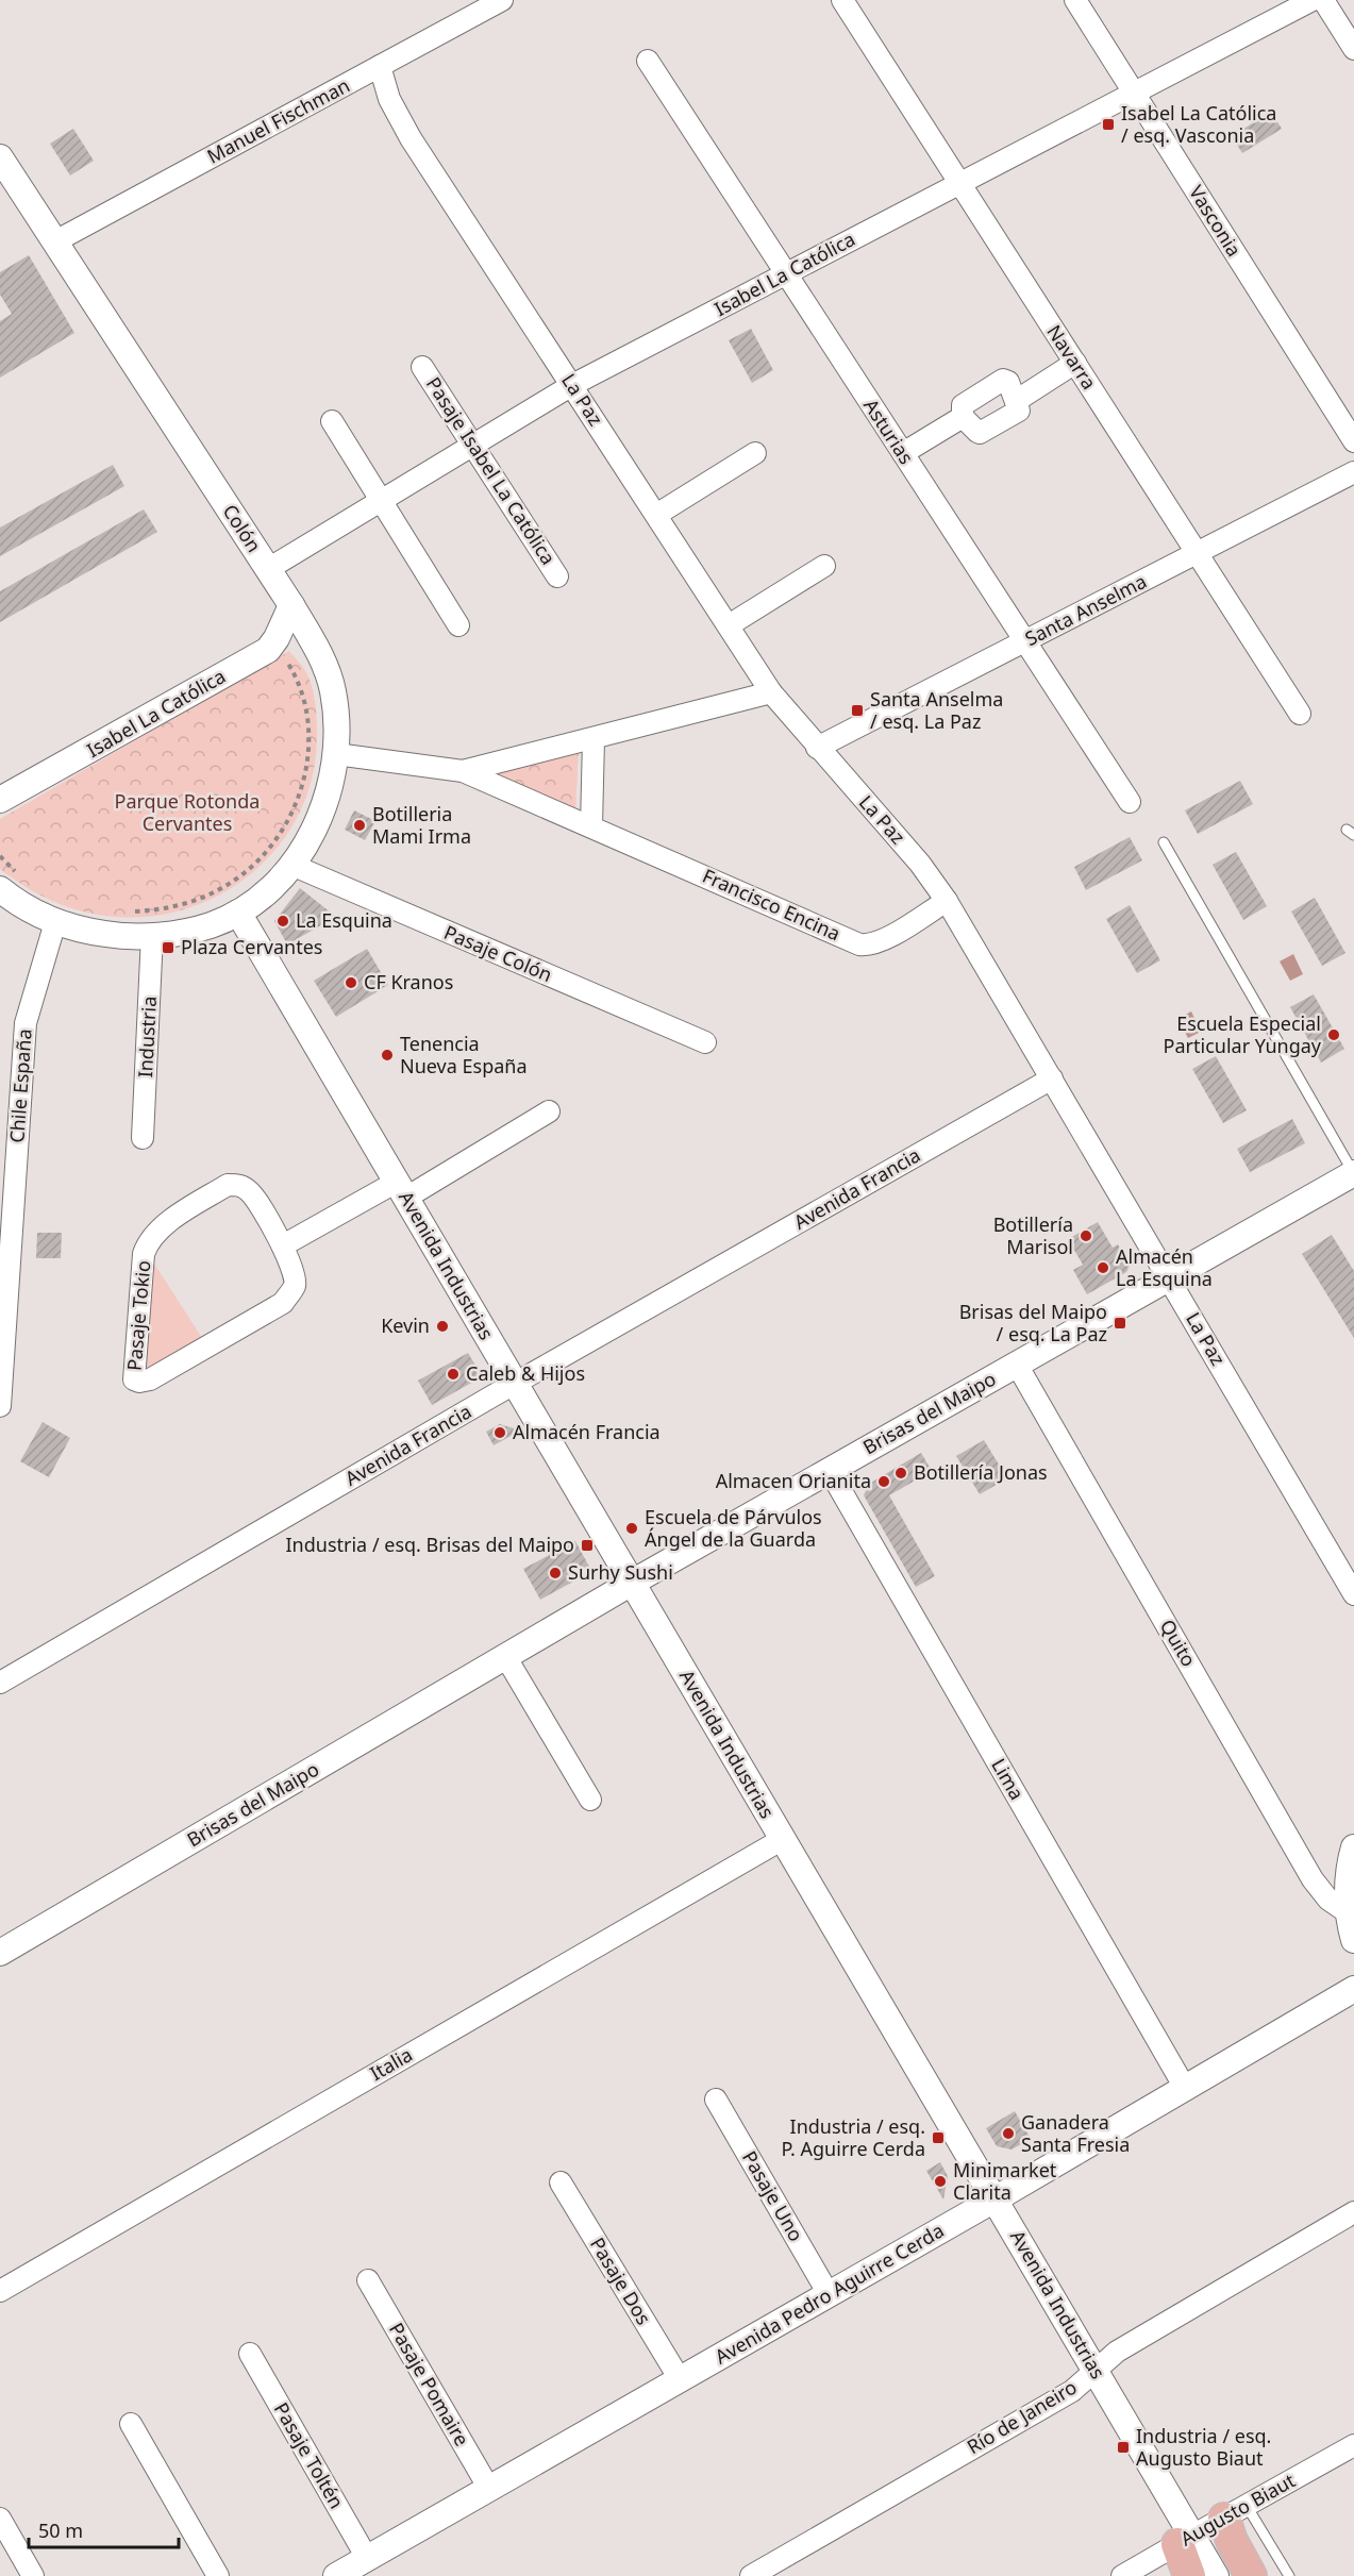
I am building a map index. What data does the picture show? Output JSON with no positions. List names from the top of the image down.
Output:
{
  "streets": {
    "street": [
      "Manuel Fischman",
      "Vasconia",
      "Isabel La Católica",
      "Navarra",
      "La Paz",
      "Asturias",
      "Pasaje Isabel La Católica",
      "Colón",
      "Santa Anselma",
      "Francisco Encina",
      "Pasaje Colón",
      "Industria",
      "Chile España",
      "Avenida Francia",
      "Avenida Industrias",
      "Pasaje Tokio",
      "Brisas del Maipo",
      "Quito",
      "Lima",
      "Italia",
      "Pasaje Uno",
      "Pasaje Dos",
      "Avenida Pedro Aguirre Cerda",
      "Pasaje Pomaire",
      "Río de Janeiro",
      "Pasaje Toltén",
      "Augusto Biaut"
    ]
  },
  "crossings": [
    ["Manuel Fischman", "La Paz"],
    ["Manuel Fischman", "Colón"],
    ["Vasconia", "Isabel La Católica"],
    ["Isabel La Católica", "Navarra"],
    ["Isabel La Católica", "La Paz"],
    ["Isabel La Católica", "Asturias"],
    ["Isabel La Católica", "Pasaje Isabel La Católica"],
    ["Isabel La Católica", "Colón"],
    ["Navarra", "Santa Anselma"],
    ["La Paz", "Santa Anselma"],
    ["La Paz", "Francisco Encina"],
    ["La Paz", "Avenida Francia"],
    ["La Paz", "Brisas del Maipo"],
    ["Asturias", "Santa Anselma"],
    ["Colón", "Francisco Encina"],
    ["Colón", "Pasaje Colón"],
    ["Colón", "Avenida Industrias"],
    ["Avenida Francia", "Avenida Industrias"],
    ["Avenida Industrias", "Brisas del Maipo"],
    ["Avenida Industrias", "Italia"],
    ["Avenida Industrias", "Avenida Pedro Aguirre Cerda"],
    ["Avenida Industrias", "Río de Janeiro"],
    ["Avenida Industrias", "Augusto Biaut"],
    ["Brisas del Maipo", "Quito"],
    ["Brisas del Maipo", "Lima"],
    ["Lima", "Avenida Pedro Aguirre Cerda"],
    ["Pasaje Uno", "Avenida Pedro Aguirre Cerda"],
    ["Pasaje Dos", "Avenida Pedro Aguirre Cerda"],
    ["Avenida Pedro Aguirre Cerda", "Pasaje Pomaire"],
    ["Avenida Pedro Aguirre Cerda", "Pasaje Toltén"]
  ],
  "parks": ["Parque Rotonda Cervantes"],
  "places": {
    "transit": [
      "Isabel La Católica / esq. Vasconia",
      "Santa Anselma / esq. La Paz",
      "Plaza Cervantes",
      "Brisas del Maipo / esq. La Paz",
      "Industria / esq. Brisas del Maipo",
      "Industria / esq. P. Aguirre Cerda",
      "Industria / esq. Augusto Biaut"
    ],
    "other": [
      "Botilleria Mami Irma",
      "La Esquina",
      "CF Kranos",
      "Escuela Especial Particular Yungay",
      "Tenencia Nueva España",
      "Botillería Marisol",
      "Almacén La Esquina",
      "Kevin",
      "Caleb & Hijos",
      "Almacén Francia",
      "Botillería Jonas",
      "Almacen Orianita",
      "Escuela de Párvulos Ángel de la Guarda",
      "Surhy Sushi",
      "Ganadera Santa Fresia",
      "Minimarket Clarita"
    ]
  },
  "scale_bar": "50 m"
}
